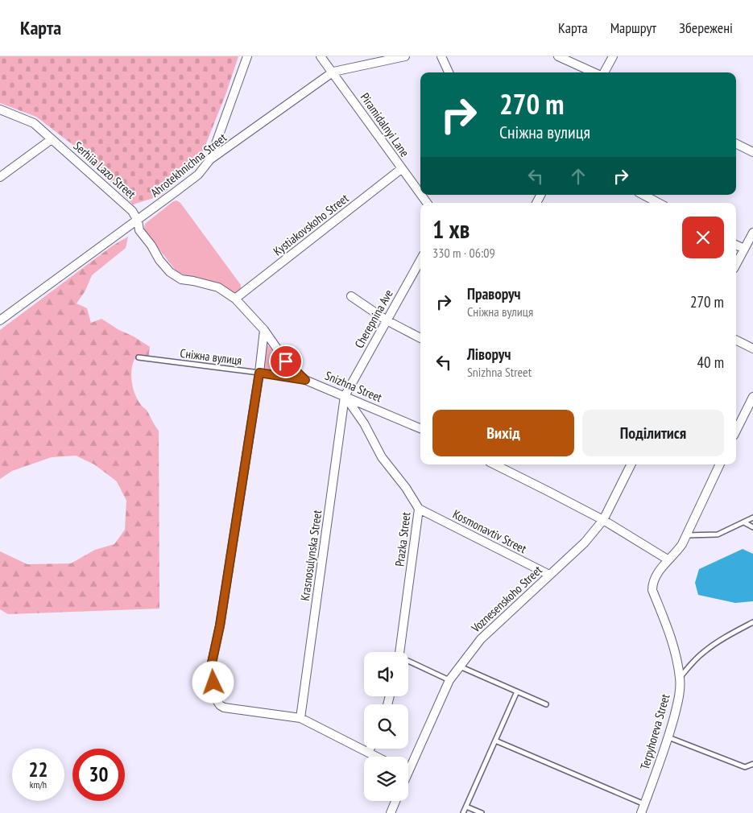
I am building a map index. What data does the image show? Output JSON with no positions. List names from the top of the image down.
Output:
{
  "streets": {
    "street": [
      "Piramidalnyi Lane",
      "Ahrotekhnichna Street",
      "Serhiia Lazo Street",
      "Kystiakovskoho Street",
      "Cherepnina Ave",
      "Snizhna Street",
      "Kosmonavtiv Street",
      "Prazka Street",
      "Krasnosulynska Street",
      "Voznesenskoho Street",
      "Terpyhoreva Street"
    ],
    "lane": ["Сніжна вулиця"]
  },
  "crossings": [
    ["Piramidalnyi Lane", "Ahrotekhnichna Street"],
    ["Piramidalnyi Lane", "Kystiakovskoho Street"],
    ["Ahrotekhnichna Street", "Serhiia Lazo Street"],
    ["Serhiia Lazo Street", "Kystiakovskoho Street"],
    ["Serhiia Lazo Street", "Snizhna Street"],
    ["Kystiakovskoho Street", "Snizhna Street"],
    ["Cherepnina Ave", "Snizhna Street"],
    ["Cherepnina Ave", "Prazka Street"],
    ["Cherepnina Ave", "Krasnosulynska Street"],
    ["Сніжна вулиця", "Snizhna Street"],
    ["Snizhna Street", "Prazka Street"],
    ["Snizhna Street", "Krasnosulynska Street"],
    ["Kosmonavtiv Street", "Prazka Street"],
    ["Kosmonavtiv Street", "Voznesenskoho Street"],
    ["Prazka Street", "Krasnosulynska Street"]
  ],
  "page": {
    "header": "Карта",
    "nav": ["Карта", "Маршрут", "Збережені"],
    "turn": ["270 m", "Сніжна вулиця"],
    "heading": ["1 хв", "330 m · 06:09"],
    "list": [
      {
        "name": "Праворуч",
        "note": "Сніжна вулиця",
        "value": "270 m"
      },
      {
        "name": "Ліворуч",
        "note": "Snizhna Street",
        "value": "40 m"
      }
    ],
    "buttons": ["Вихід", "Поділитися"],
    "speed": "22 km/h",
    "limit": "30"
  }
}
